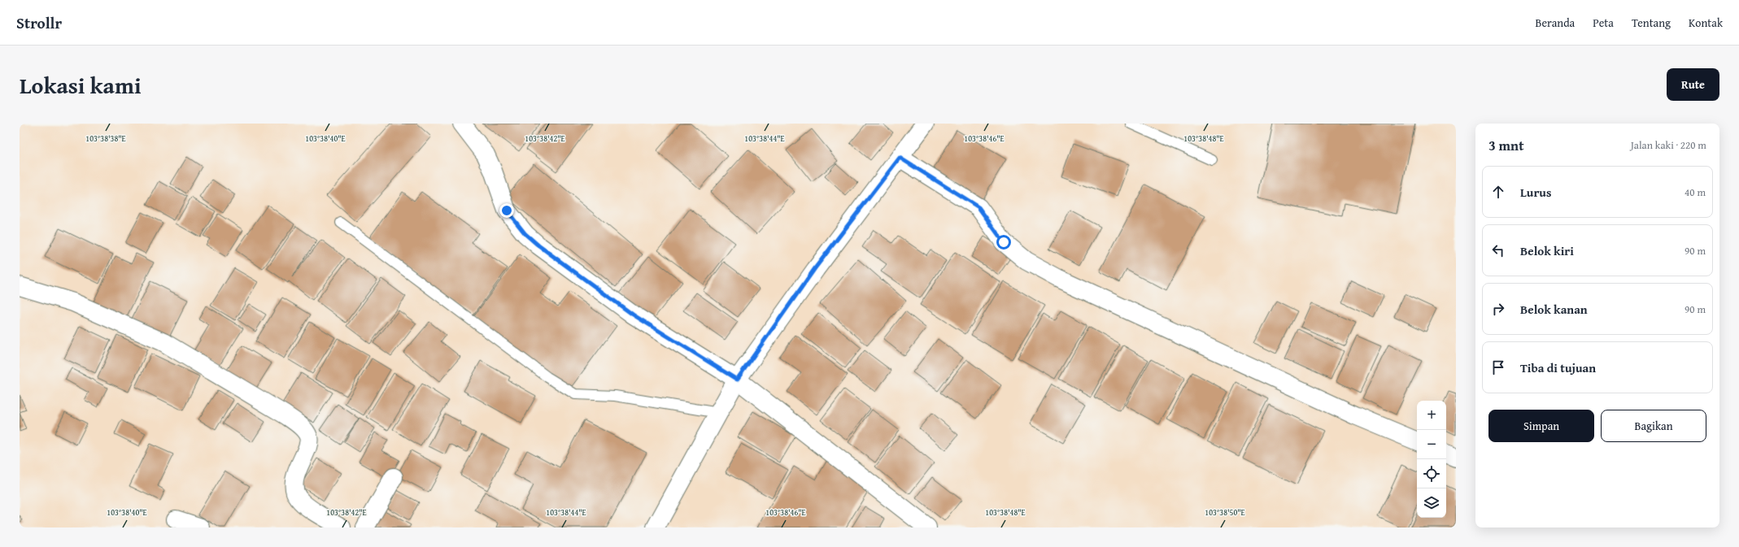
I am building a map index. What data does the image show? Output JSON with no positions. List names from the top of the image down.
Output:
{
  "page": {
    "header": "Strollr",
    "nav": [
      "Beranda",
      "Peta",
      "Tentang",
      "Kontak"
    ],
    "title": "Lokasi kami",
    "buttons": [
      "Rute",
      ["Simpan", "Bagikan"]
    ],
    "heading": ["3 mnt", "Jalan kaki · 220 m"],
    "list": [
      ["Lurus", "40 m"],
      ["Belok kiri", "90 m"],
      ["Belok kanan", "90 m"],
      "Tiba di tujuan"
    ],
    "map_buttons": ["+", "−"]
  },
  "coordinates": [
    "103°38'38\"E",
    "103°38'40\"E",
    "103°38'42\"E",
    "103°38'44\"E",
    "103°38'46\"E",
    "103°38'48\"E",
    "103°38'50\"E"
  ]
}
